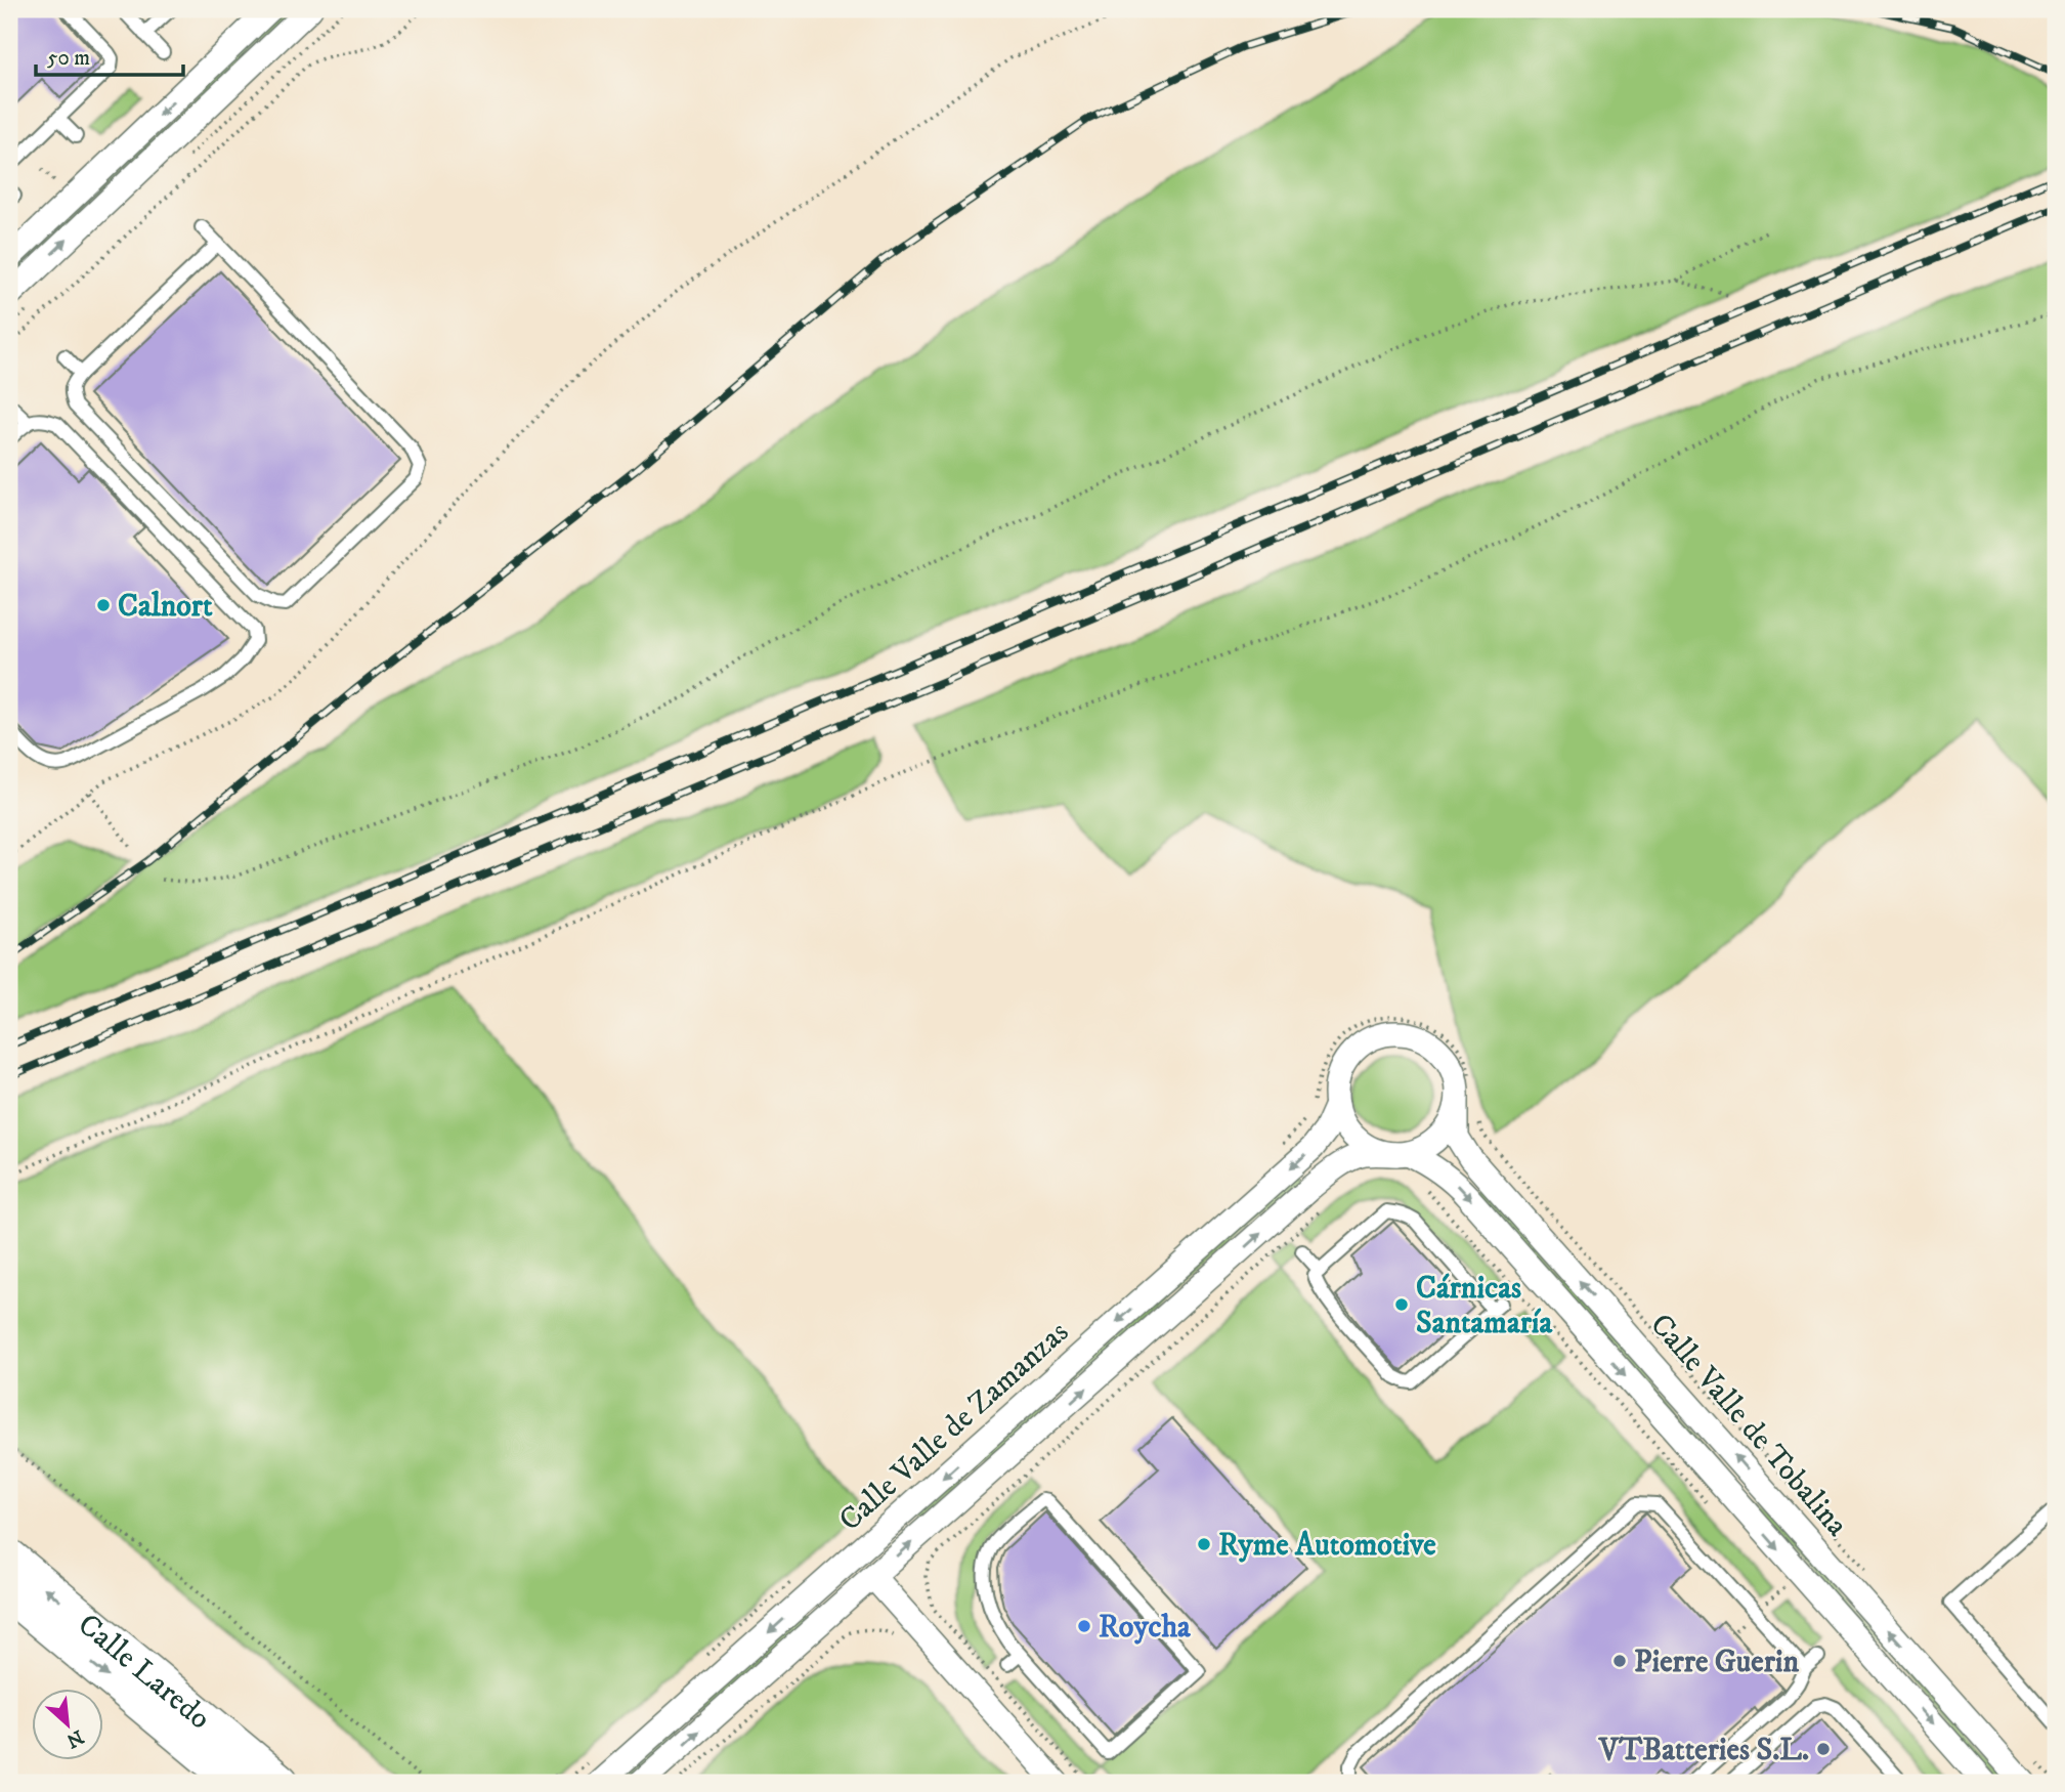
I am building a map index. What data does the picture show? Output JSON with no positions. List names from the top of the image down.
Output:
{
  "streets": {
    "main road": ["Calle Laredo"],
    "street": ["Calle Valle de Tobalina", "Calle Valle de Zamanzas"]
  },
  "crossings": [
    ["Calle Valle de Tobalina", "Calle Valle de Zamanzas"]
  ],
  "places": [
    "Calnort",
    "Cárnicas Santamaría",
    "Ryme Automotive",
    "Roycha",
    "Pierre Guerin",
    "VTBatteries S.L."
  ],
  "scale_bar": "50 m",
  "north": "bottom right"
}
